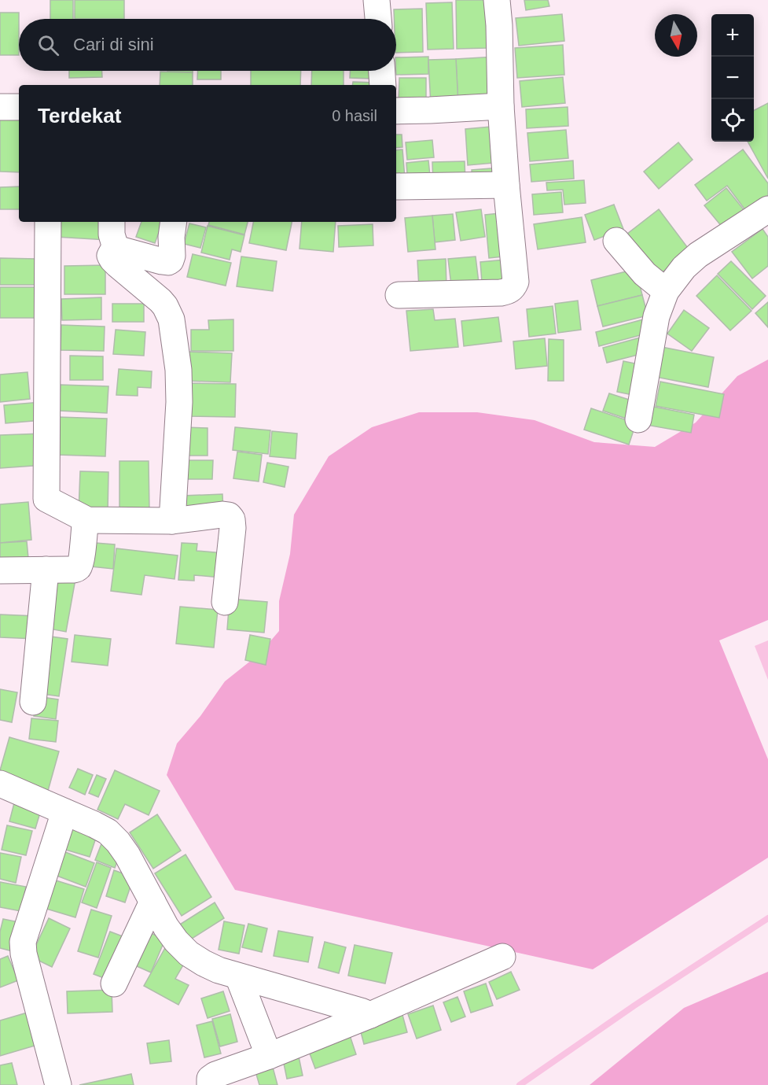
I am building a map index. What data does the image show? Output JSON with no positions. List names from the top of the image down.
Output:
{
  "north": "bottom",
  "page": {
    "map_buttons": ["+", "−"],
    "search": "Cari di sini",
    "heading": ["Terdekat", "0 hasil"]
  }
}
